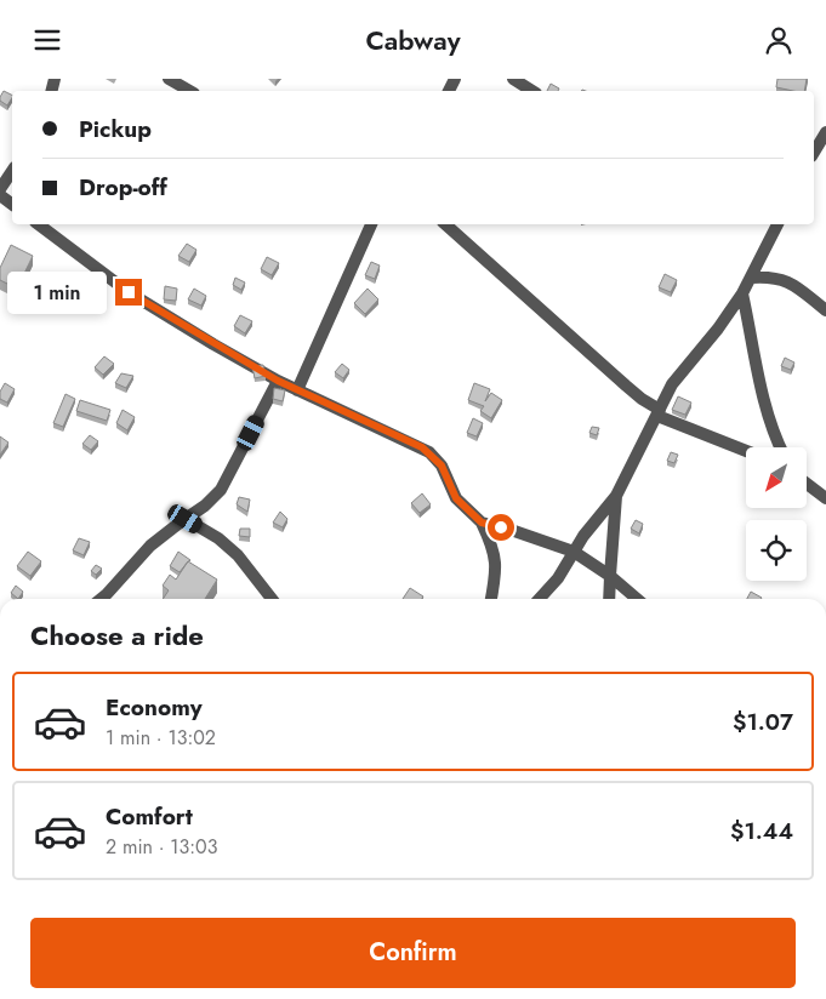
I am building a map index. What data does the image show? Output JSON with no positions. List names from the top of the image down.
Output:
{
  "north": "bottom left",
  "page": {
    "header": "Cabway",
    "banner": ["Pickup", "Drop-off"],
    "bubble": "1 min",
    "heading": "Choose a ride",
    "list": [
      {
        "name": "Economy",
        "note": "1 min · 13:02",
        "value": "$1.07"
      },
      {
        "name": "Comfort",
        "note": "2 min · 13:03",
        "value": "$1.44"
      }
    ],
    "buttons": "Confirm"
  }
}
